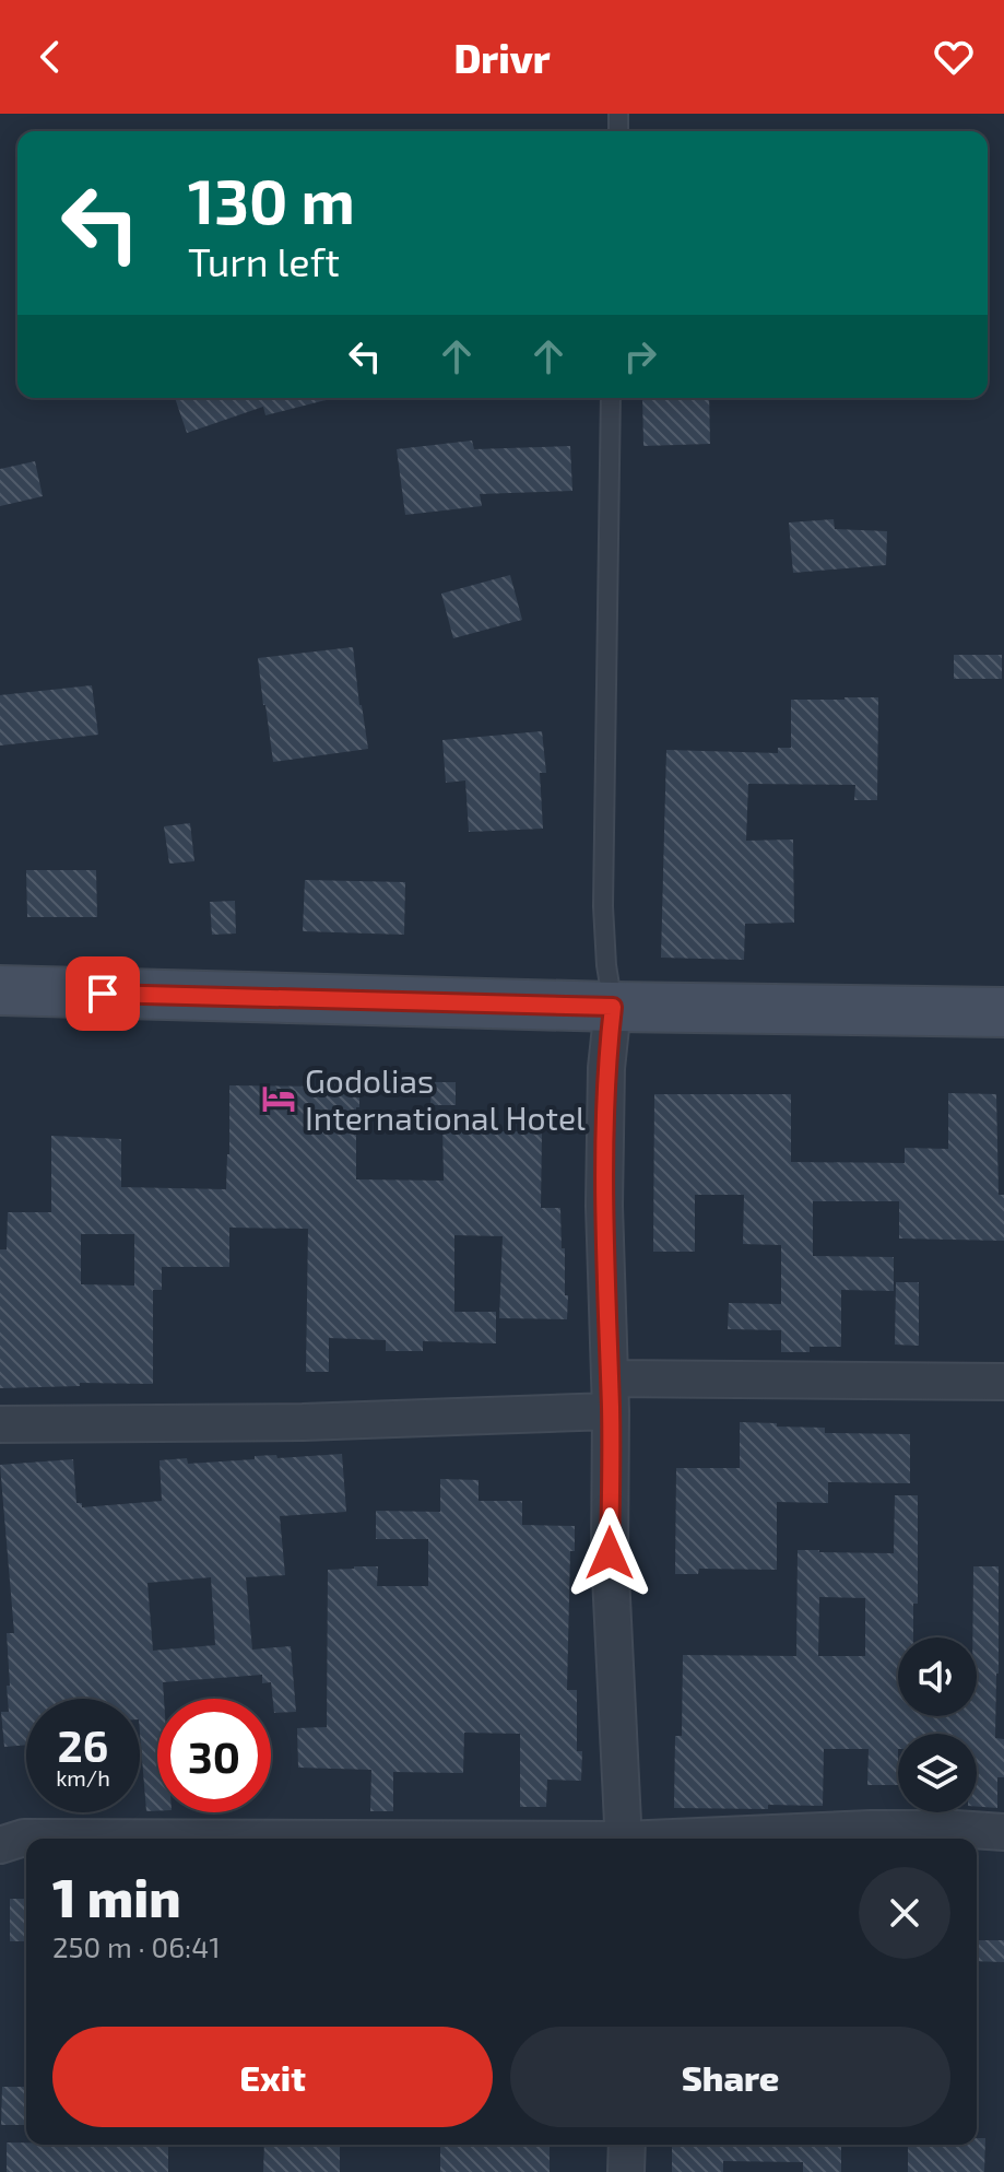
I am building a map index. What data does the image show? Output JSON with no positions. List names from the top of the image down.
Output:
{
  "places": {
    "hotel": ["Godolias International Hotel"]
  },
  "page": {
    "header": "Drivr",
    "turn": ["130 m", "Turn left"],
    "speed": "26 km/h",
    "limit": "30",
    "heading": ["1 min", "250 m · 06:41"],
    "buttons": ["Exit", "Share"]
  }
}
